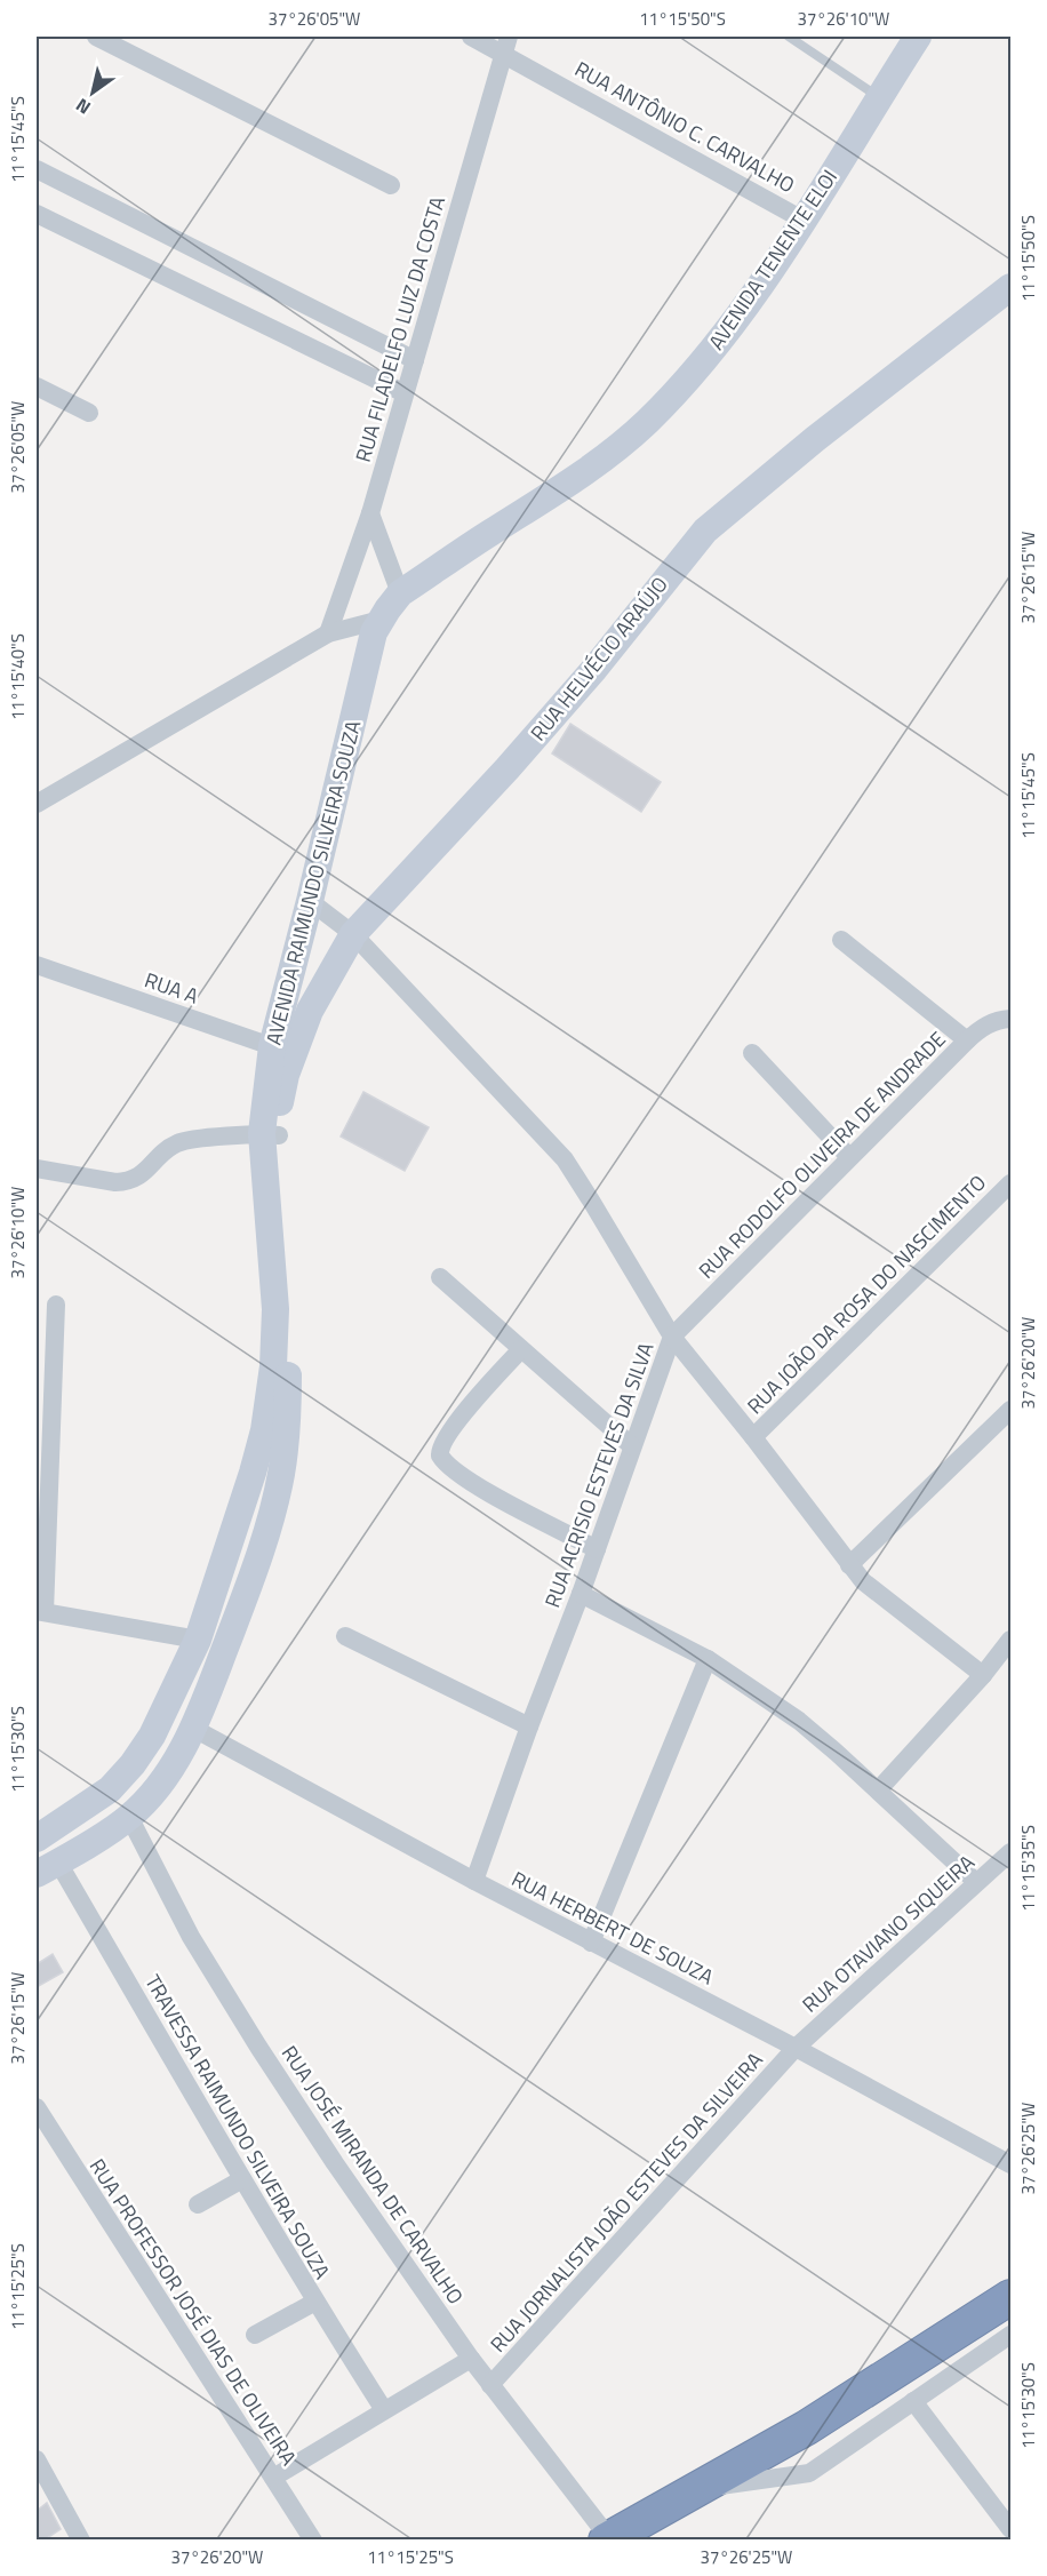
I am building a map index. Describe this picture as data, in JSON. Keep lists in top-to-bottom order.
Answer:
{
  "streets": {
    "street": [
      "RUA ANTÔNIO C. CARVALHO",
      "AVENIDA TENENTE ELOI",
      "RUA FILADELFO LUIZ DA COSTA",
      "RUA HELVÉCIO ARAÚJO",
      "AVENIDA RAIMUNDO SILVEIRA SOUZA",
      "RUA A",
      "RUA RODOLFO OLIVEIRA DE ANDRADE",
      "RUA JOÃO DA ROSA DO NASCIMENTO",
      "RUA ACRISIO ESTEVES DA SILVA",
      "RUA HERBERT DE SOUZA",
      "RUA OTAVIANO SIQUEIRA",
      "TRAVESSA RAIMUNDO SILVEIRA SOUZA",
      "RUA JOSÉ MIRANDA DE CARVALHO",
      "RUA JORNALISTA JOÃO ESTEVES DA SILVEIRA",
      "RUA PROFESSOR JOSÉ DIAS DE OLIVEIRA"
    ]
  },
  "crossings": [
    ["RUA ANTÔNIO C. CARVALHO", "AVENIDA TENENTE ELOI"],
    ["RUA ANTÔNIO C. CARVALHO", "RUA FILADELFO LUIZ DA COSTA"],
    ["AVENIDA TENENTE ELOI", "AVENIDA RAIMUNDO SILVEIRA SOUZA"],
    ["RUA HELVÉCIO ARAÚJO", "AVENIDA RAIMUNDO SILVEIRA SOUZA"],
    ["RUA HELVÉCIO ARAÚJO", "RUA A"],
    ["RUA HELVÉCIO ARAÚJO", "RUA ACRISIO ESTEVES DA SILVA"],
    ["AVENIDA RAIMUNDO SILVEIRA SOUZA", "RUA A"],
    ["AVENIDA RAIMUNDO SILVEIRA SOUZA", "RUA ACRISIO ESTEVES DA SILVA"],
    ["AVENIDA RAIMUNDO SILVEIRA SOUZA", "RUA HERBERT DE SOUZA"],
    ["AVENIDA RAIMUNDO SILVEIRA SOUZA", "TRAVESSA RAIMUNDO SILVEIRA SOUZA"],
    ["AVENIDA RAIMUNDO SILVEIRA SOUZA", "RUA JOSÉ MIRANDA DE CARVALHO"],
    ["RUA RODOLFO OLIVEIRA DE ANDRADE", "RUA ACRISIO ESTEVES DA SILVA"],
    ["RUA ACRISIO ESTEVES DA SILVA", "RUA HERBERT DE SOUZA"],
    ["RUA HERBERT DE SOUZA", "RUA OTAVIANO SIQUEIRA"],
    ["RUA HERBERT DE SOUZA", "RUA JORNALISTA JOÃO ESTEVES DA SILVEIRA"],
    ["RUA OTAVIANO SIQUEIRA", "RUA JORNALISTA JOÃO ESTEVES DA SILVEIRA"],
    ["RUA JOSÉ MIRANDA DE CARVALHO", "RUA JORNALISTA JOÃO ESTEVES DA SILVEIRA"]
  ],
  "north": "bottom left",
  "coordinates": [
    "37°26'05\"W",
    "11°15'50\"S",
    "37°26'10\"W",
    "11°15'45\"S",
    "37°26'15\"W",
    "11°15'40\"S",
    "37°26'20\"W",
    "11°15'30\"S",
    "11°15'35\"S",
    "37°26'25\"W",
    "11°15'25\"S"
  ]
}
